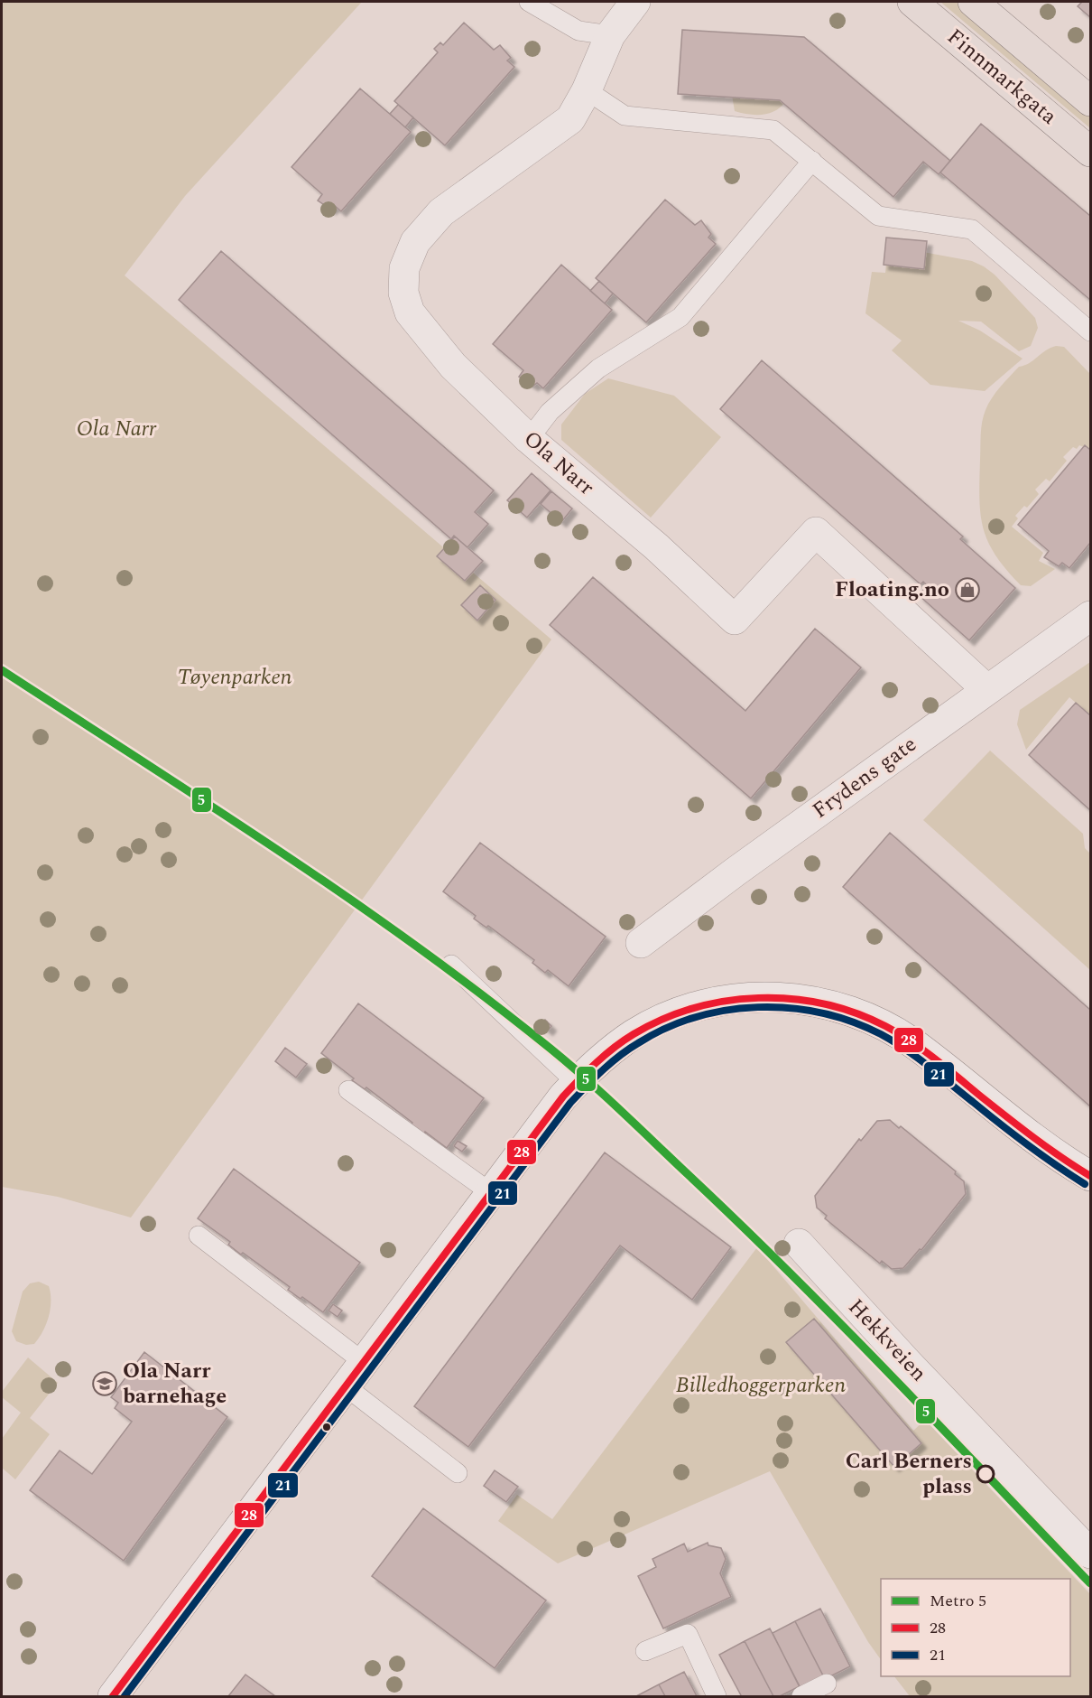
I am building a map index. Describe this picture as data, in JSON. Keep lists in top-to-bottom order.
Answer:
{
  "streets": {
    "main road": ["Finnmarkgata"],
    "street": ["Ola Narr", "Frydens gate", "Hekkveien"]
  },
  "crossings": [
    ["Ola Narr", "Frydens gate"]
  ],
  "parks": ["Ola Narr", "Tøyenparken", "Billedhoggerparken"],
  "places": {
    "shop": ["Floating.no"],
    "school or university": ["Ola Narr barnehage"],
    "other": ["Carl Berners plass"]
  },
  "lines": ["metro line 5", "transit line 28", "transit line 21"],
  "legend": ["Metro 5", "28", "21"]
}
